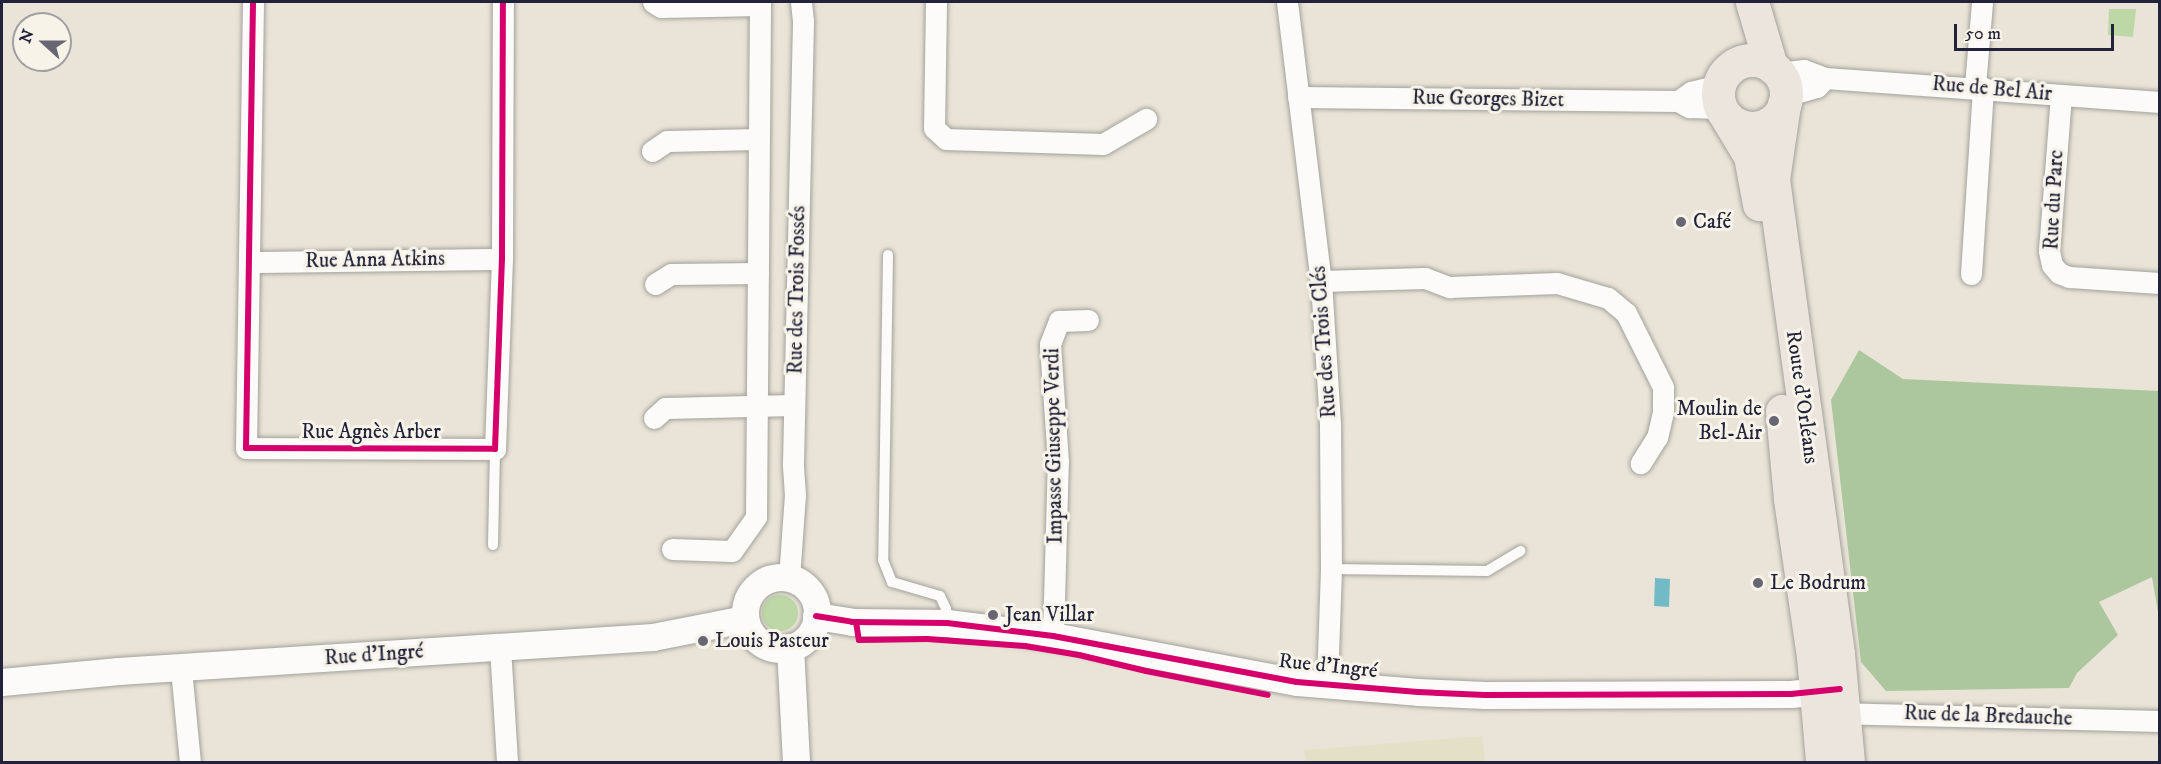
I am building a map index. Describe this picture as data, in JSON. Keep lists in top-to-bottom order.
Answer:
{
  "streets": {
    "main road": ["Route d'Orléans"],
    "street": [
      "Rue de Bel Air",
      "Rue Georges Bizet",
      "Rue du Parc",
      "Rue Anna Atkins",
      "Rue des Trois Fossés",
      "Rue des Trois Clés",
      "Rue Agnès Arber",
      "Impasse Giuseppe Verdi",
      "Rue d'Ingré",
      "Rue de la Bredauche"
    ]
  },
  "crossings": [
    ["Rue de Bel Air", "Rue du Parc"],
    ["Rue de Bel Air", "Route d'Orléans"],
    ["Rue Georges Bizet", "Rue des Trois Clés"],
    ["Rue Georges Bizet", "Route d'Orléans"],
    ["Rue Anna Atkins", "Rue Agnès Arber"],
    ["Rue des Trois Fossés", "Rue d'Ingré"],
    ["Rue des Trois Clés", "Rue d'Ingré"],
    ["Route d'Orléans", "Rue d'Ingré"],
    ["Route d'Orléans", "Rue de la Bredauche"],
    ["Impasse Giuseppe Verdi", "Rue d'Ingré"],
    ["Rue d'Ingré", "Rue de la Bredauche"]
  ],
  "places": [
    "Café",
    "Moulin de Bel-Air",
    "Le Bodrum",
    "Jean Villar",
    "Louis Pasteur"
  ],
  "scale_bar": "50 m",
  "north": "left"
}
